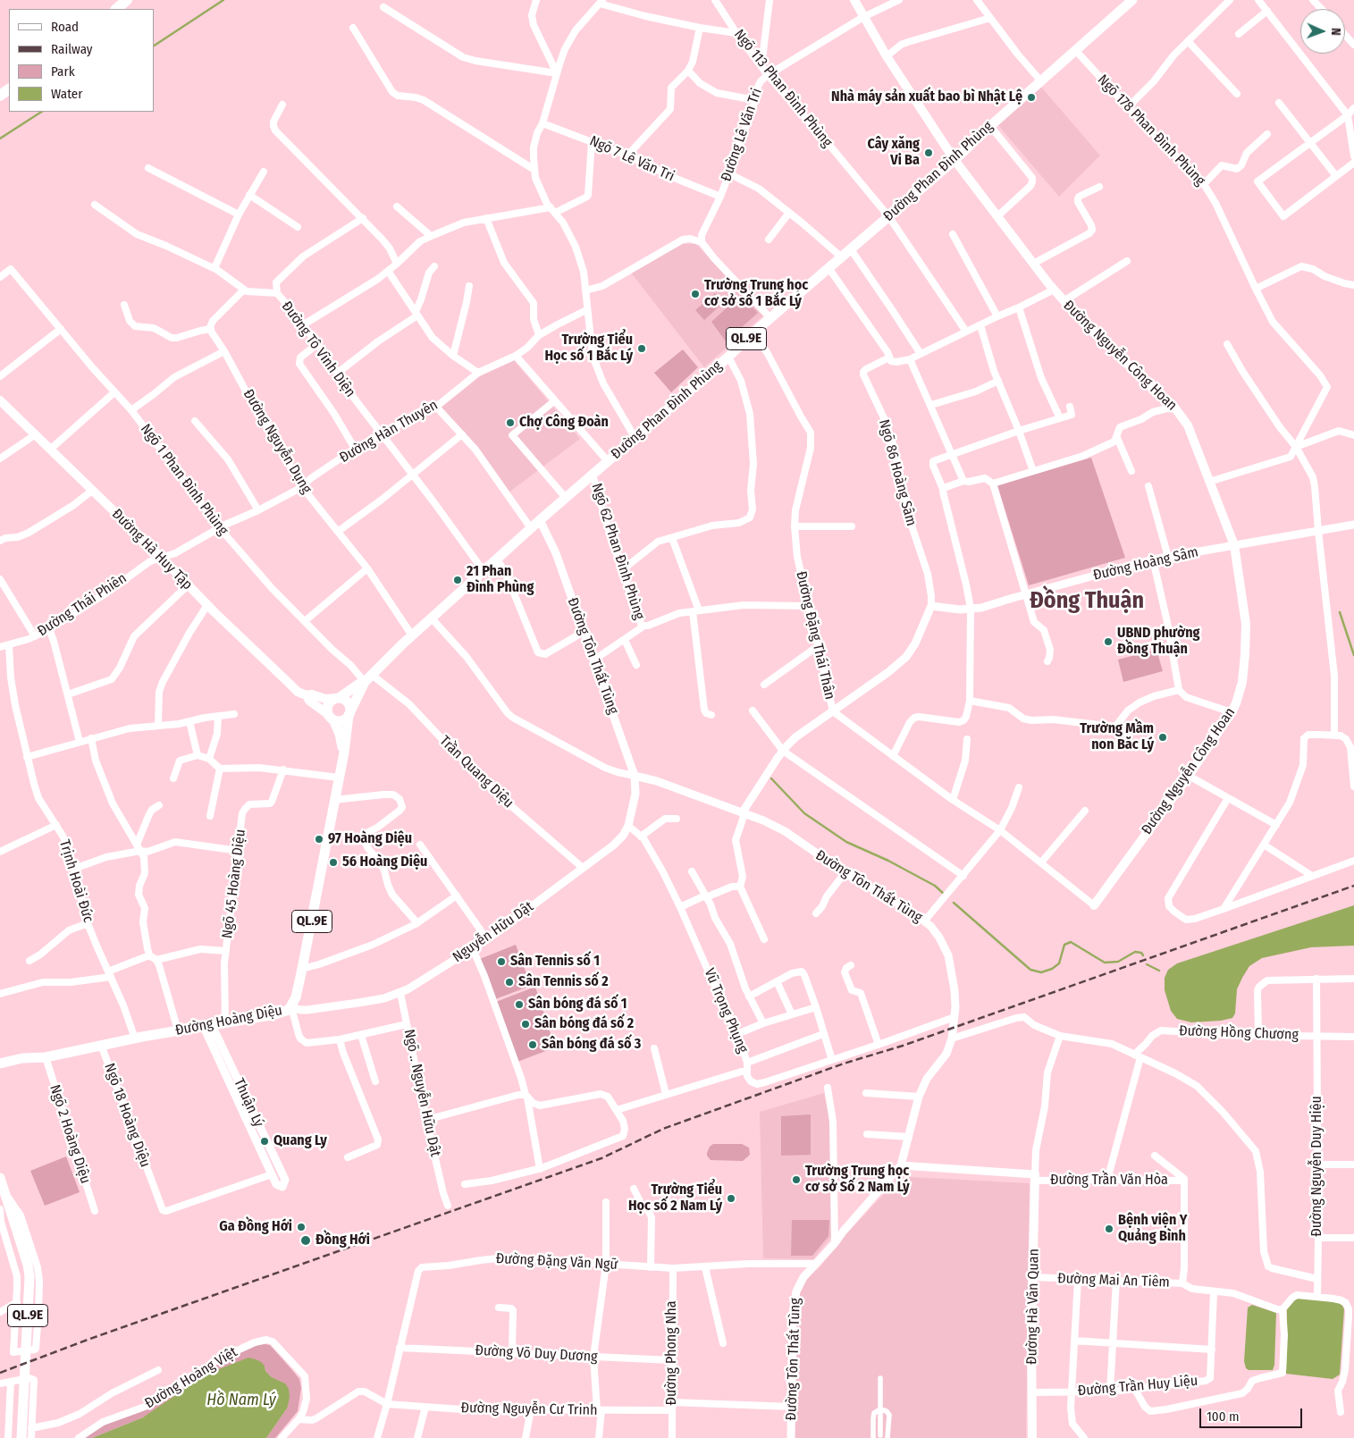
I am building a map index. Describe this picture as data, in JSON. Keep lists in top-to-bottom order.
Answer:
{
  "streets": {
    "main road": [
      "Đường Phan Đình Phùng",
      "QL.9E",
      "Đường Nguyễn Công Hoan",
      "Đường Hà Huy Tập",
      "Đường Hoàng Diệu",
      "Đường Hà Văn Quan"
    ],
    "street": [
      "Ngõ 113 Phan Đình Phùng",
      "Ngõ 178 Phan Đình Phùng",
      "Đường Lê Văn Tri",
      "Ngõ 7 Lê Văn Tri",
      "Đường Tô Vĩnh Diện",
      "Đường Hàn Thuyên",
      "Đường Nguyễn Dụng",
      "Ngõ 86 Hoàng Sâm",
      "Ngõ 1 Phan Đình Phùng",
      "Ngõ 62 Phan Đình Phùng",
      "Đường Hoàng Sâm",
      "Đường Thái Phiên",
      "Đường Đặng Thái Thân",
      "Đường Tôn Thất Tùng",
      "Trần Quang Diệu",
      "Trịnh Hoài Đức",
      "Ngõ 45 Hoàng Diệu",
      "Nguyễn Hữu Dật",
      "Vũ Trọng Phụng",
      "Đường Hồng Chương",
      "Ngõ .. Nguyễn Hữu Dật",
      "Thuận Lý",
      "Ngõ 18 Hoàng Diệu",
      "Ngõ 2 Hoàng Diệu",
      "Đường Nguyễn Duy Hiệu",
      "Đường Trần Văn Hòa",
      "Đường Đặng Văn Ngữ",
      "Đường Mai An Tiêm",
      "Đường Phong Nha",
      "Đường Võ Duy Dương",
      "Đường Hoàng Việt",
      "Đường Trần Huy Liệu",
      "Đường Nguyễn Cư Trinh"
    ]
  },
  "crossings": [
    ["Ngõ 113 Phan Đình Phùng", "Đường Lê Văn Tri"],
    ["Ngõ 113 Phan Đình Phùng", "Đường Phan Đình Phùng"],
    ["Ngõ 178 Phan Đình Phùng", "Đường Phan Đình Phùng"],
    ["Đường Lê Văn Tri", "Ngõ 7 Lê Văn Tri"],
    ["Đường Lê Văn Tri", "Đường Nguyễn Công Hoan"],
    ["Đường Phan Đình Phùng", "Đường Tô Vĩnh Diện"],
    ["Đường Phan Đình Phùng", "Đường Nguyễn Công Hoan"],
    ["Đường Phan Đình Phùng", "Đường Nguyễn Dụng"],
    ["Đường Phan Đình Phùng", "Ngõ 1 Phan Đình Phùng"],
    ["Đường Phan Đình Phùng", "Đường Hà Huy Tập"],
    ["Đường Phan Đình Phùng", "Ngõ 62 Phan Đình Phùng"],
    ["Đường Phan Đình Phùng", "Đường Đặng Thái Thân"],
    ["Đường Phan Đình Phùng", "Đường Tôn Thất Tùng"],
    ["Đường Phan Đình Phùng", "Trần Quang Diệu"],
    ["Đường Phan Đình Phùng", "Đường Hoàng Diệu"],
    ["Đường Tô Vĩnh Diện", "Đường Hàn Thuyên"],
    ["Đường Nguyễn Công Hoan", "Đường Hoàng Sâm"],
    ["Đường Nguyễn Công Hoan", "Đường Đặng Thái Thân"],
    ["Đường Hàn Thuyên", "Đường Nguyễn Dụng"],
    ["Đường Hàn Thuyên", "Ngõ 1 Phan Đình Phùng"],
    ["Đường Hàn Thuyên", "Đường Hà Huy Tập"],
    ["Đường Hàn Thuyên", "Đường Thái Phiên"],
    ["Ngõ 86 Hoàng Sâm", "Đường Hoàng Sâm"],
    ["Ngõ 1 Phan Đình Phùng", "Trần Quang Diệu"],
    ["Đường Hà Huy Tập", "Đường Thái Phiên"],
    ["Đường Hà Huy Tập", "Đường Hoàng Diệu"],
    ["Ngõ 62 Phan Đình Phùng", "Đường Đặng Thái Thân"],
    ["Ngõ 62 Phan Đình Phùng", "Đường Tôn Thất Tùng"],
    ["Đường Thái Phiên", "Trịnh Hoài Đức"],
    ["Đường Tôn Thất Tùng", "Nguyễn Hữu Dật"],
    ["Đường Tôn Thất Tùng", "Vũ Trọng Phụng"],
    ["Đường Tôn Thất Tùng", "Đường Trần Văn Hòa"],
    ["Đường Tôn Thất Tùng", "Đường Đặng Văn Ngữ"],
    ["Trần Quang Diệu", "Nguyễn Hữu Dật"],
    ["Trịnh Hoài Đức", "Đường Hoàng Diệu"],
    ["Ngõ 45 Hoàng Diệu", "Đường Hoàng Diệu"],
    ["Nguyễn Hữu Dật", "Vũ Trọng Phụng"],
    ["Nguyễn Hữu Dật", "Đường Hoàng Diệu"],
    ["Nguyễn Hữu Dật", "Ngõ .. Nguyễn Hữu Dật"],
    ["Đường Hoàng Diệu", "Thuận Lý"],
    ["Đường Hoàng Diệu", "Ngõ 18 Hoàng Diệu"],
    ["Đường Hoàng Diệu", "Ngõ 2 Hoàng Diệu"],
    ["Đường Hồng Chương", "Đường Nguyễn Duy Hiệu"],
    ["Thuận Lý", "Ngõ 18 Hoàng Diệu"],
    ["Đường Trần Văn Hòa", "Đường Hà Văn Quan"],
    ["Đường Đặng Văn Ngữ", "Đường Phong Nha"],
    ["Đường Đặng Văn Ngữ", "Đường Võ Duy Dương"],
    ["Đường Đặng Văn Ngữ", "Đường Nguyễn Cư Trinh"],
    ["Đường Mai An Tiêm", "Đường Hà Văn Quan"],
    ["Đường Mai An Tiêm", "Đường Trần Huy Liệu"],
    ["Đường Hà Văn Quan", "Đường Trần Huy Liệu"],
    ["Đường Phong Nha", "Đường Võ Duy Dương"],
    ["Đường Phong Nha", "Đường Nguyễn Cư Trinh"]
  ],
  "districts": ["Đồng Thuận"],
  "water": ["Hồ Nam Lý"],
  "places": [
    "Nhà máy sản xuất bao bì Nhật Lệ",
    "Cây xăng Vi Ba",
    "Trường Trung học cơ sở số 1 Bắc Lý",
    "Trường Tiểu Học số 1 Bắc Lý",
    "Chợ Công Đoàn",
    "21 Phan Đình Phùng",
    "UBND phường Đồng Thuận",
    "Trường Mầm non Băc Lý",
    "97 Hoàng Diệu",
    "56 Hoàng Diệu",
    "Sân Tennis số 1",
    "Sân Tennis số 2",
    "Sân bóng đá số 1",
    "Sân bóng đá số 2",
    "Sân bóng đá số 3",
    "Quang Ly",
    "Trường Trung học cơ sở Số 2 Nam Lý",
    "Trường Tiểu Học số 2 Nam Lý",
    "Ga Đồng Hới",
    "Bệnh viện Y Quảng Bình",
    "Đồng Hới"
  ],
  "legend": [
    "Road",
    "Railway",
    "Park",
    "Water"
  ],
  "scale_bar": "100 m",
  "north": "right"
}
